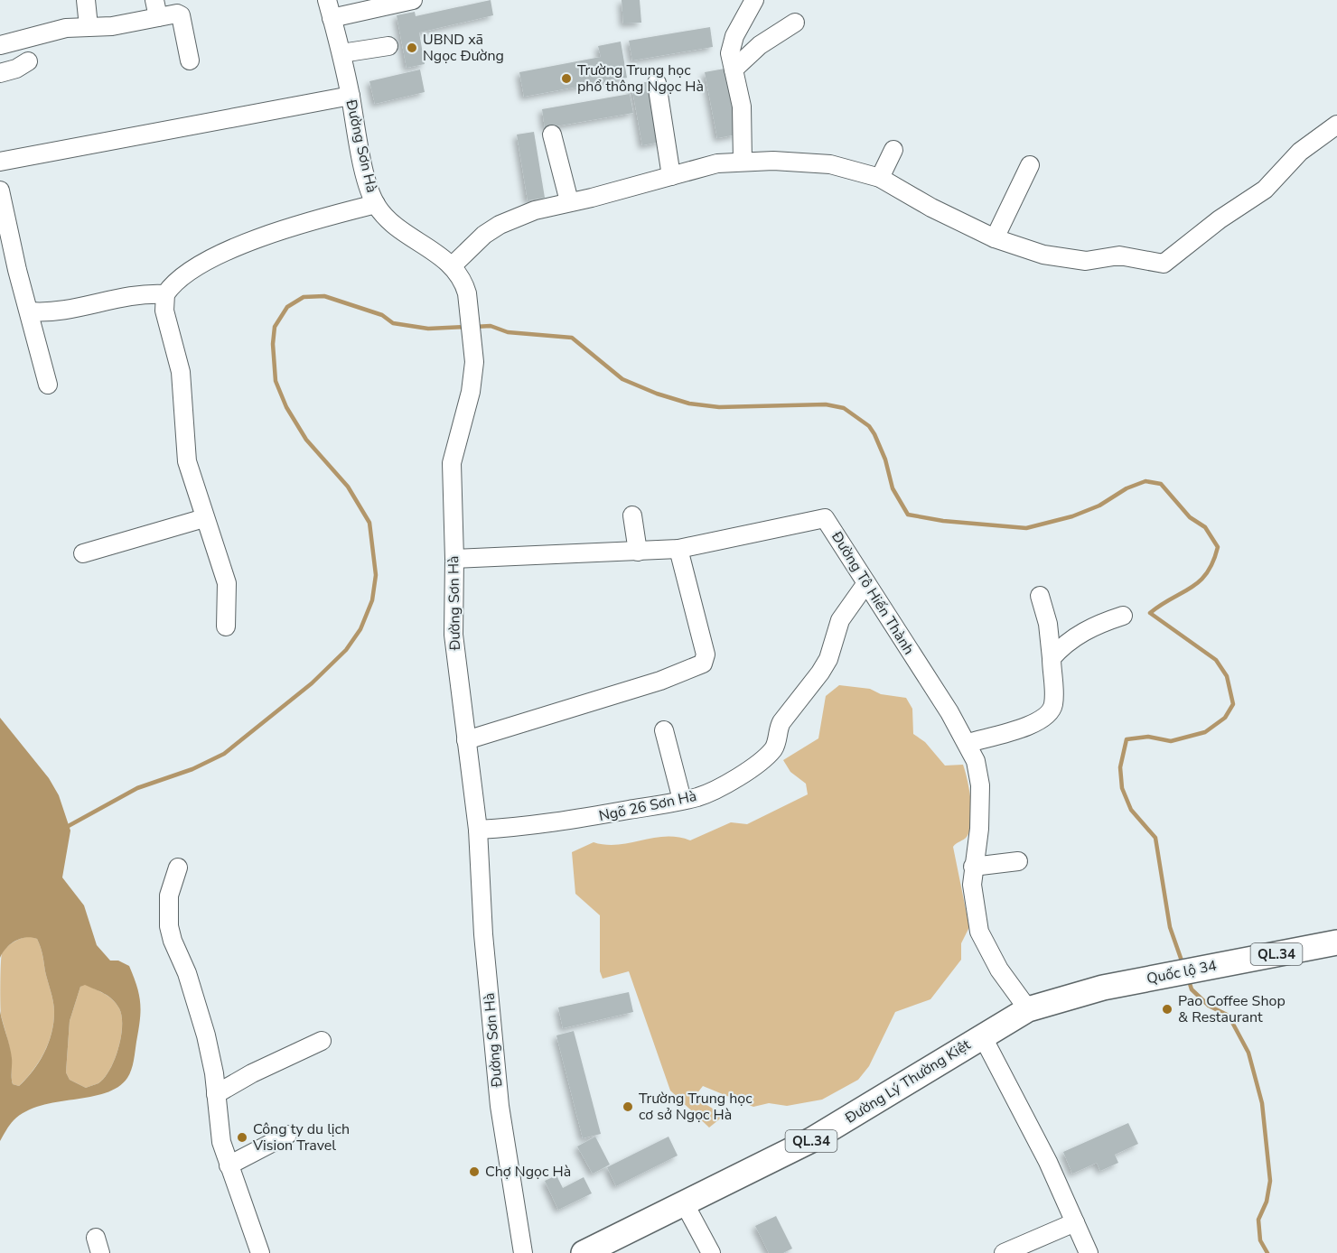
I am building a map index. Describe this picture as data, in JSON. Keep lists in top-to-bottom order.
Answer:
{
  "streets": {
    "highway": ["QL.34", "Quốc lộ 34", "Đường Lý Thường Kiệt"],
    "street": ["Đường Sơn Hà", "Đường Tô Hiến Thành", "Ngõ 26 Sơn Hà"]
  },
  "crossings": [
    ["Đường Sơn Hà", "Đường Tô Hiến Thành"],
    ["Đường Sơn Hà", "Ngõ 26 Sơn Hà"],
    ["Đường Tô Hiến Thành", "Ngõ 26 Sơn Hà"],
    ["Đường Tô Hiến Thành", "Quốc lộ 34"],
    ["Đường Tô Hiến Thành", "Đường Lý Thường Kiệt"],
    ["Quốc lộ 34", "Đường Lý Thường Kiệt"]
  ],
  "places": [
    "UBND xã Ngọc Đường",
    "Trường Trung học phổ thông Ngọc Hà",
    "Pao Coffee Shop & Restaurant",
    "Trường Trung học cơ sở Ngọc Hà",
    "Công ty du lịch Vision Travel",
    "Chợ Ngọc Hà"
  ]
}
